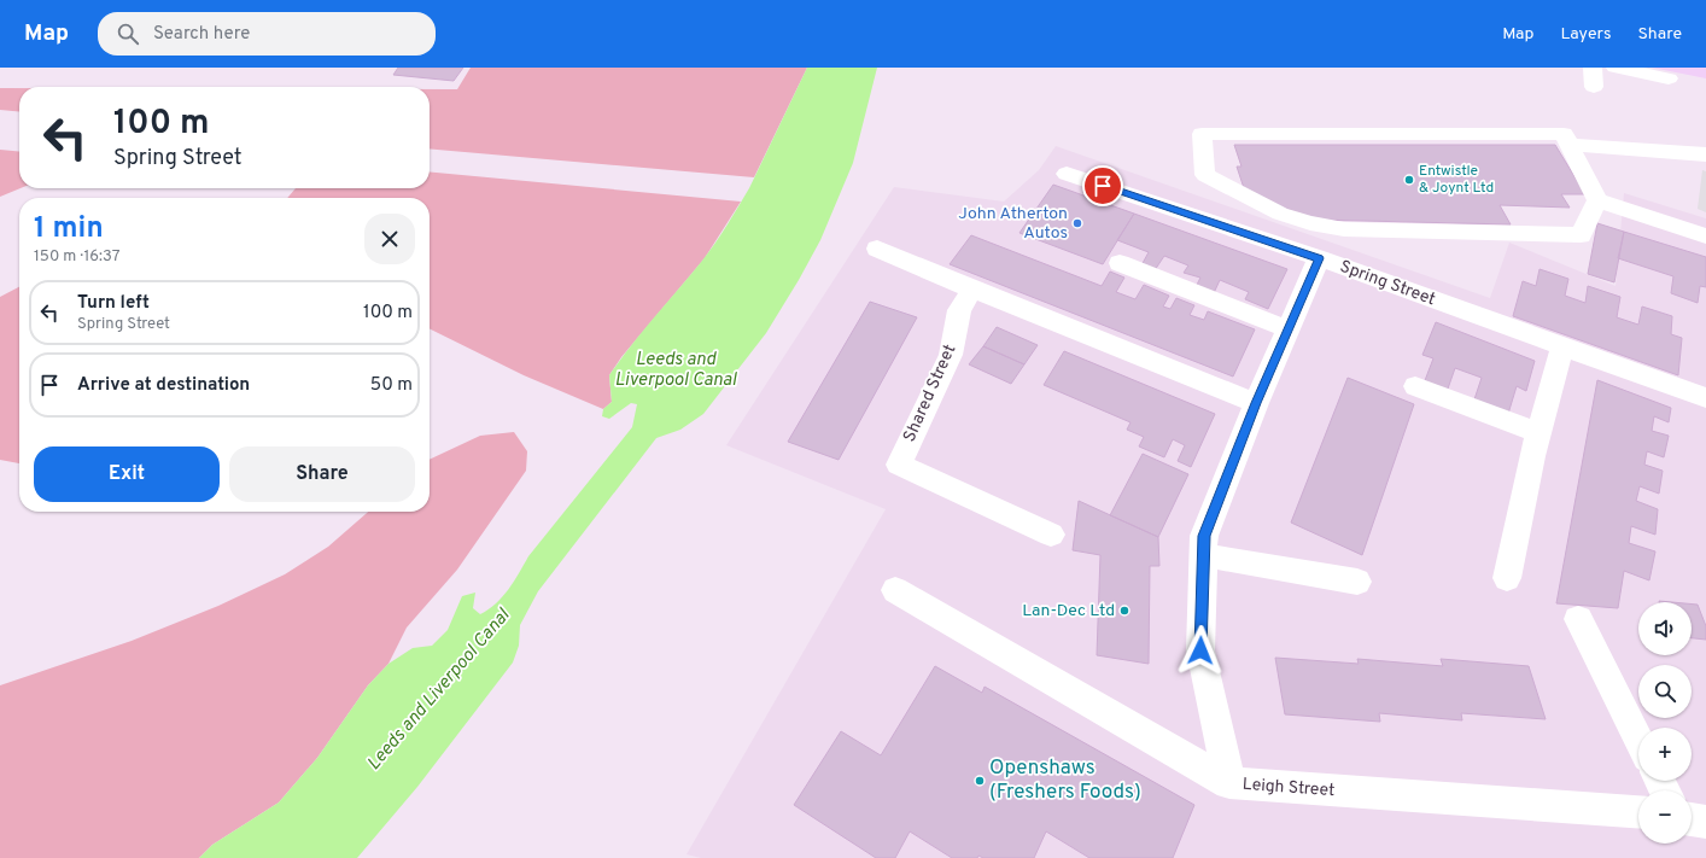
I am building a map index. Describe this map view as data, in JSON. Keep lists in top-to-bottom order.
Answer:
{
  "streets": {
    "street": ["Spring Street", "Shared Street", "Leigh Street"]
  },
  "water": ["Leeds and Liverpool Canal"],
  "places": [
    "Entwistle & Joynt Ltd",
    "John Atherton Autos",
    "Lan-Dec Ltd",
    "Openshaws (Freshers Foods)"
  ],
  "page": {
    "header": "Map",
    "search": "Search here",
    "nav": ["Map", "Layers", "Share"],
    "turn": ["100 m", "Spring Street"],
    "heading": ["1 min", "150 m · 16:37"],
    "list": [
      {
        "name": "Turn left",
        "note": "Spring Street",
        "value": "100 m"
      },
      {
        "name": "Arrive at destination",
        "value": "50 m"
      }
    ],
    "buttons": ["Exit", "Share"],
    "map_buttons": ["+", "−"]
  }
}
